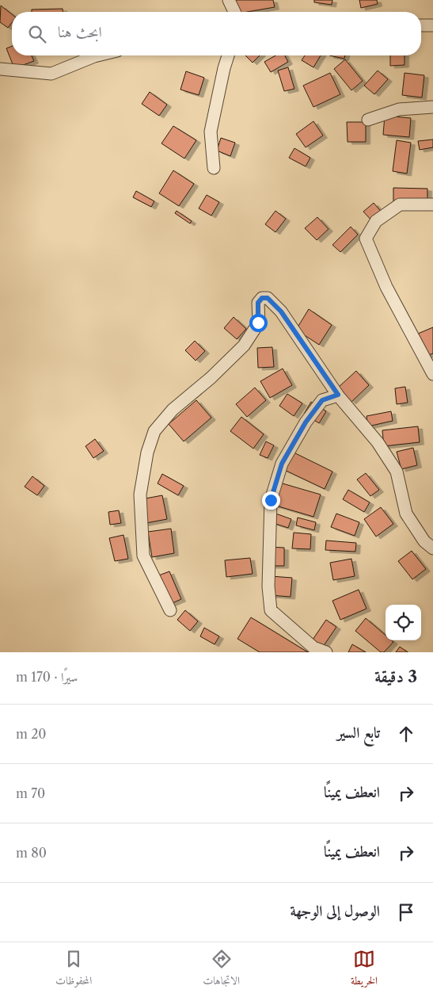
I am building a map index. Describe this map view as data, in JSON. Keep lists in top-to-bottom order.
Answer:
{
  "page": {
    "search": "ابحث هنا",
    "heading": ["3 دقيقة", "سيرًا · 170 m"],
    "list": [
      ["تابع السير", "20 m"],
      ["انعطف يمينًا", "70 m"],
      ["انعطف يمينًا", "80 m"],
      "الوصول إلى الوجهة"
    ],
    "nav": ["الخريطة", "الاتجاهات", "المحفوظات"]
  }
}
